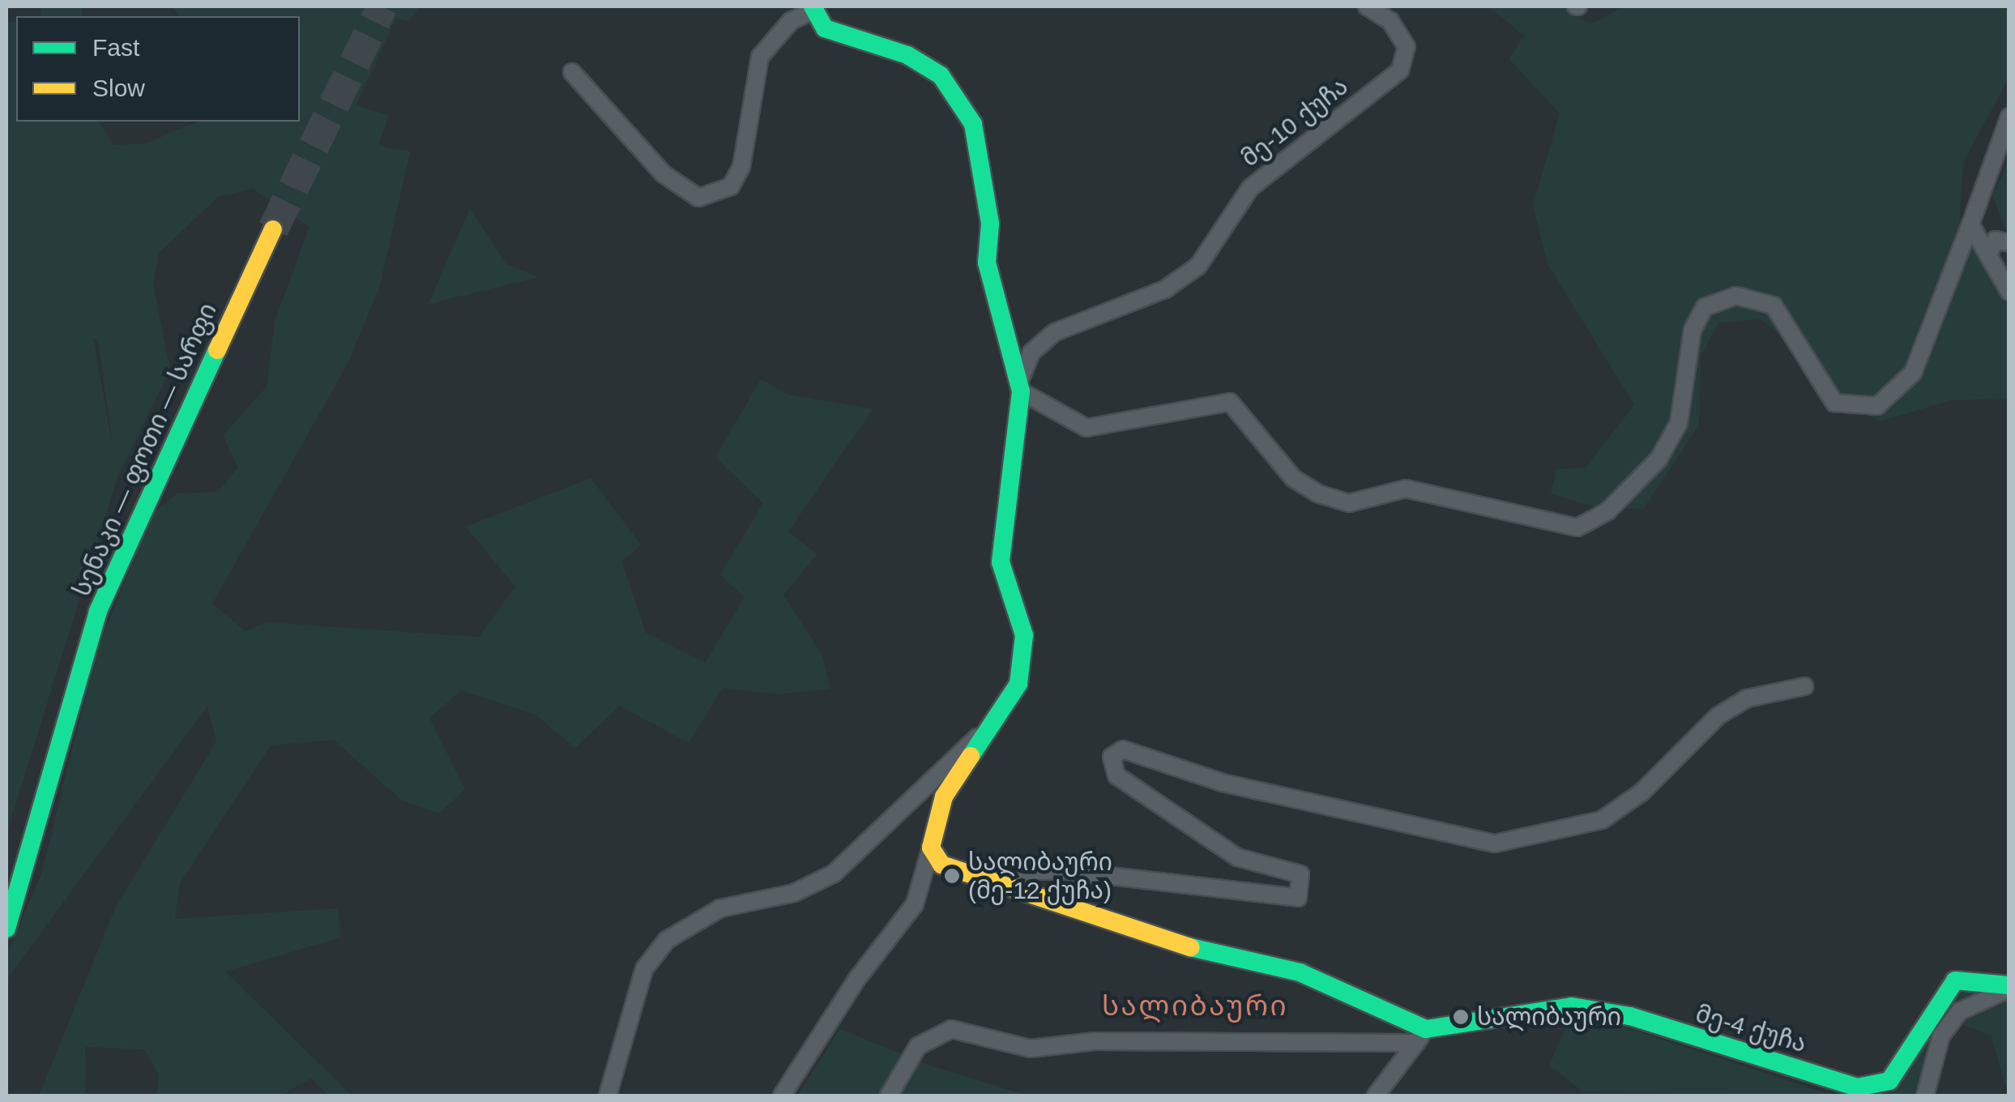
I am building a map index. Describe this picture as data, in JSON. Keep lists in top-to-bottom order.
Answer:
{
  "streets": {
    "main road": ["სენაკი — ფოთი — სარფი", "მე-4 ქუჩა"],
    "street": ["მე-10 ქუჩა"]
  },
  "districts": ["სალიბაური"],
  "places": ["სალიბაური (მე-12 ქუჩა)", "სალიბაური"],
  "legend": ["Fast", "Slow"]
}
